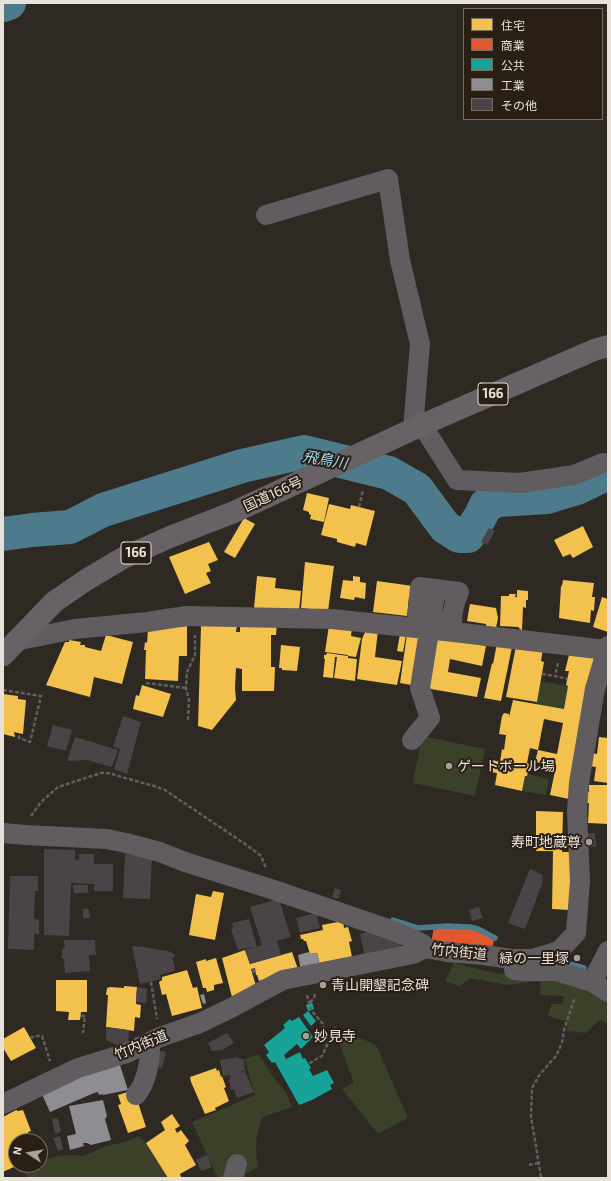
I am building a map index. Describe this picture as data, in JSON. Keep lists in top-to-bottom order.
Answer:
{
  "streets": {
    "highway": ["166", "国道166号"],
    "street": ["竹内街道"]
  },
  "water": ["飛鳥川"],
  "places": [
    "ゲートボール場",
    "寿町地蔵尊",
    "緑の一里塚",
    "青山開墾記念碑",
    "妙見寺"
  ],
  "legend": [
    "住宅",
    "商業",
    "公共",
    "工業",
    "その他"
  ],
  "north": "left"
}
